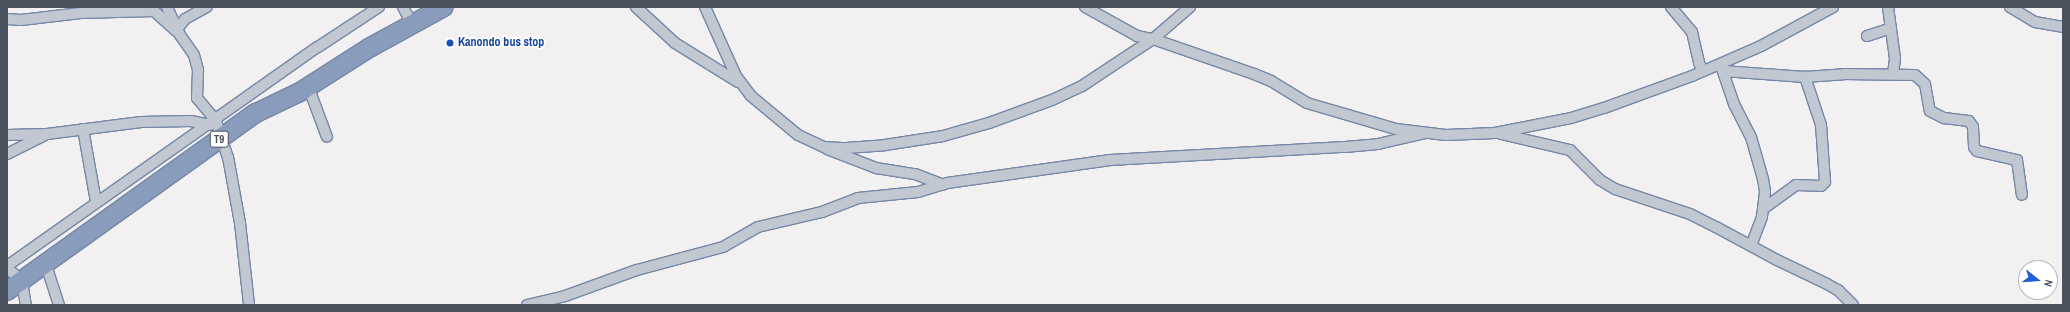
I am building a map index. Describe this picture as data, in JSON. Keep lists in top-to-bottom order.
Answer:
{
  "streets": {
    "highway": ["T9"]
  },
  "places": ["Kanondo bus stop"],
  "north": "right"
}
